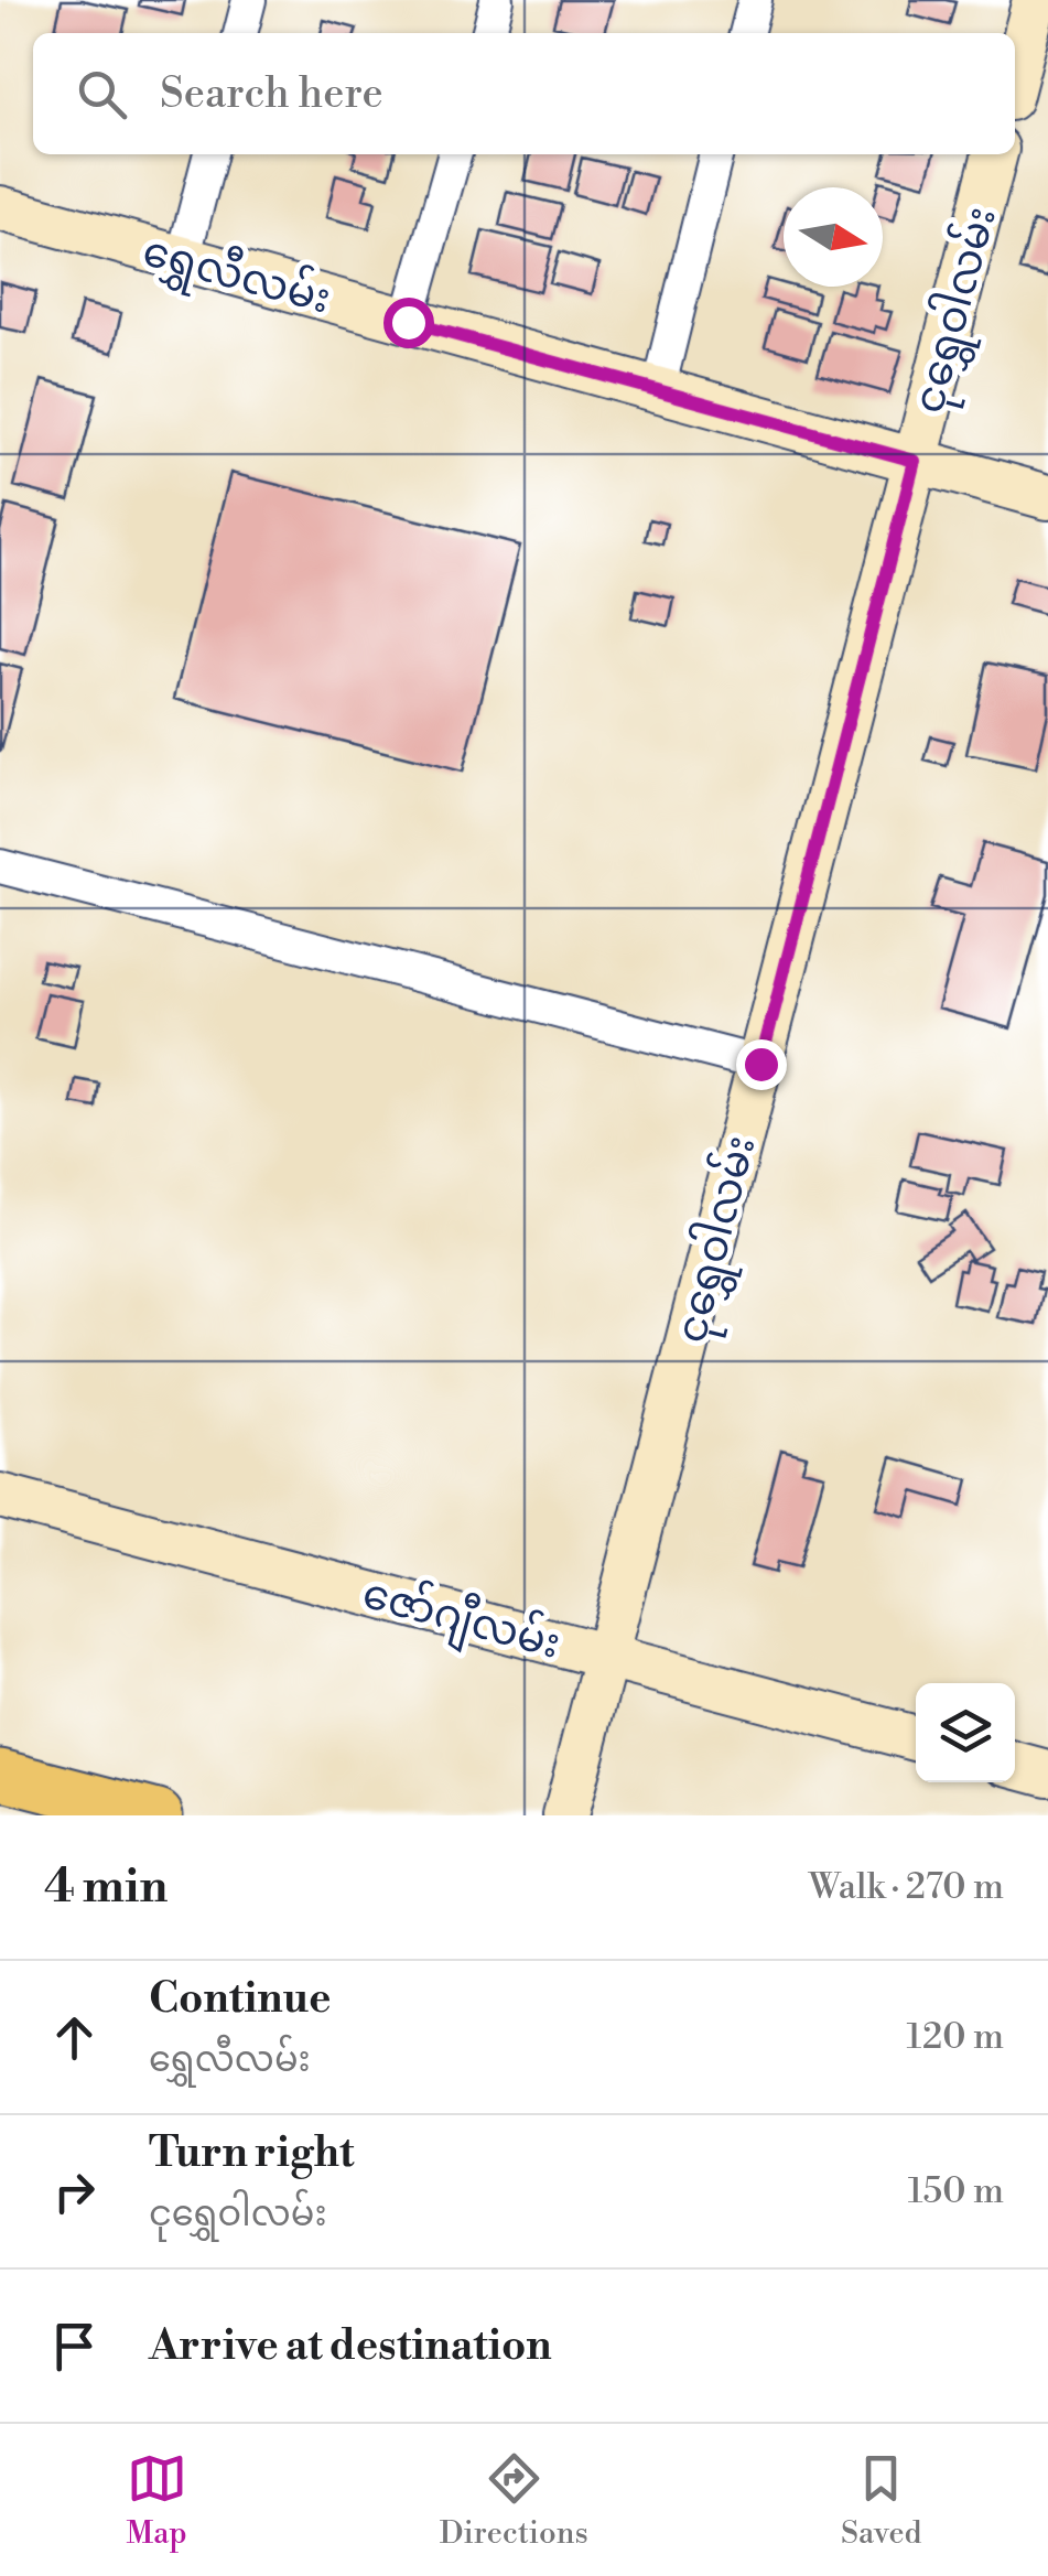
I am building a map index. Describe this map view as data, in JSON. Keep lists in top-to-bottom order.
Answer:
{
  "streets": {
    "street": ["ရွှေလီလမ်း", "ငုရွှေဝါလမ်း", "ဇော်ဂျီလမ်း"]
  },
  "crossings": [
    ["ရွှေလီလမ်း", "ငုရွှေဝါလမ်း"],
    ["ငုရွှေဝါလမ်း", "ဇော်ဂျီလမ်း"]
  ],
  "north": "right",
  "page": {
    "search": "Search here",
    "heading": ["4 min", "Walk · 270 m"],
    "list": [
      ["Continue", "ရွှေလီလမ်း", "120 m"],
      ["Turn right", "ငုရွှေဝါလမ်း", "150 m"],
      "Arrive at destination"
    ],
    "nav": ["Map", "Directions", "Saved"]
  }
}
